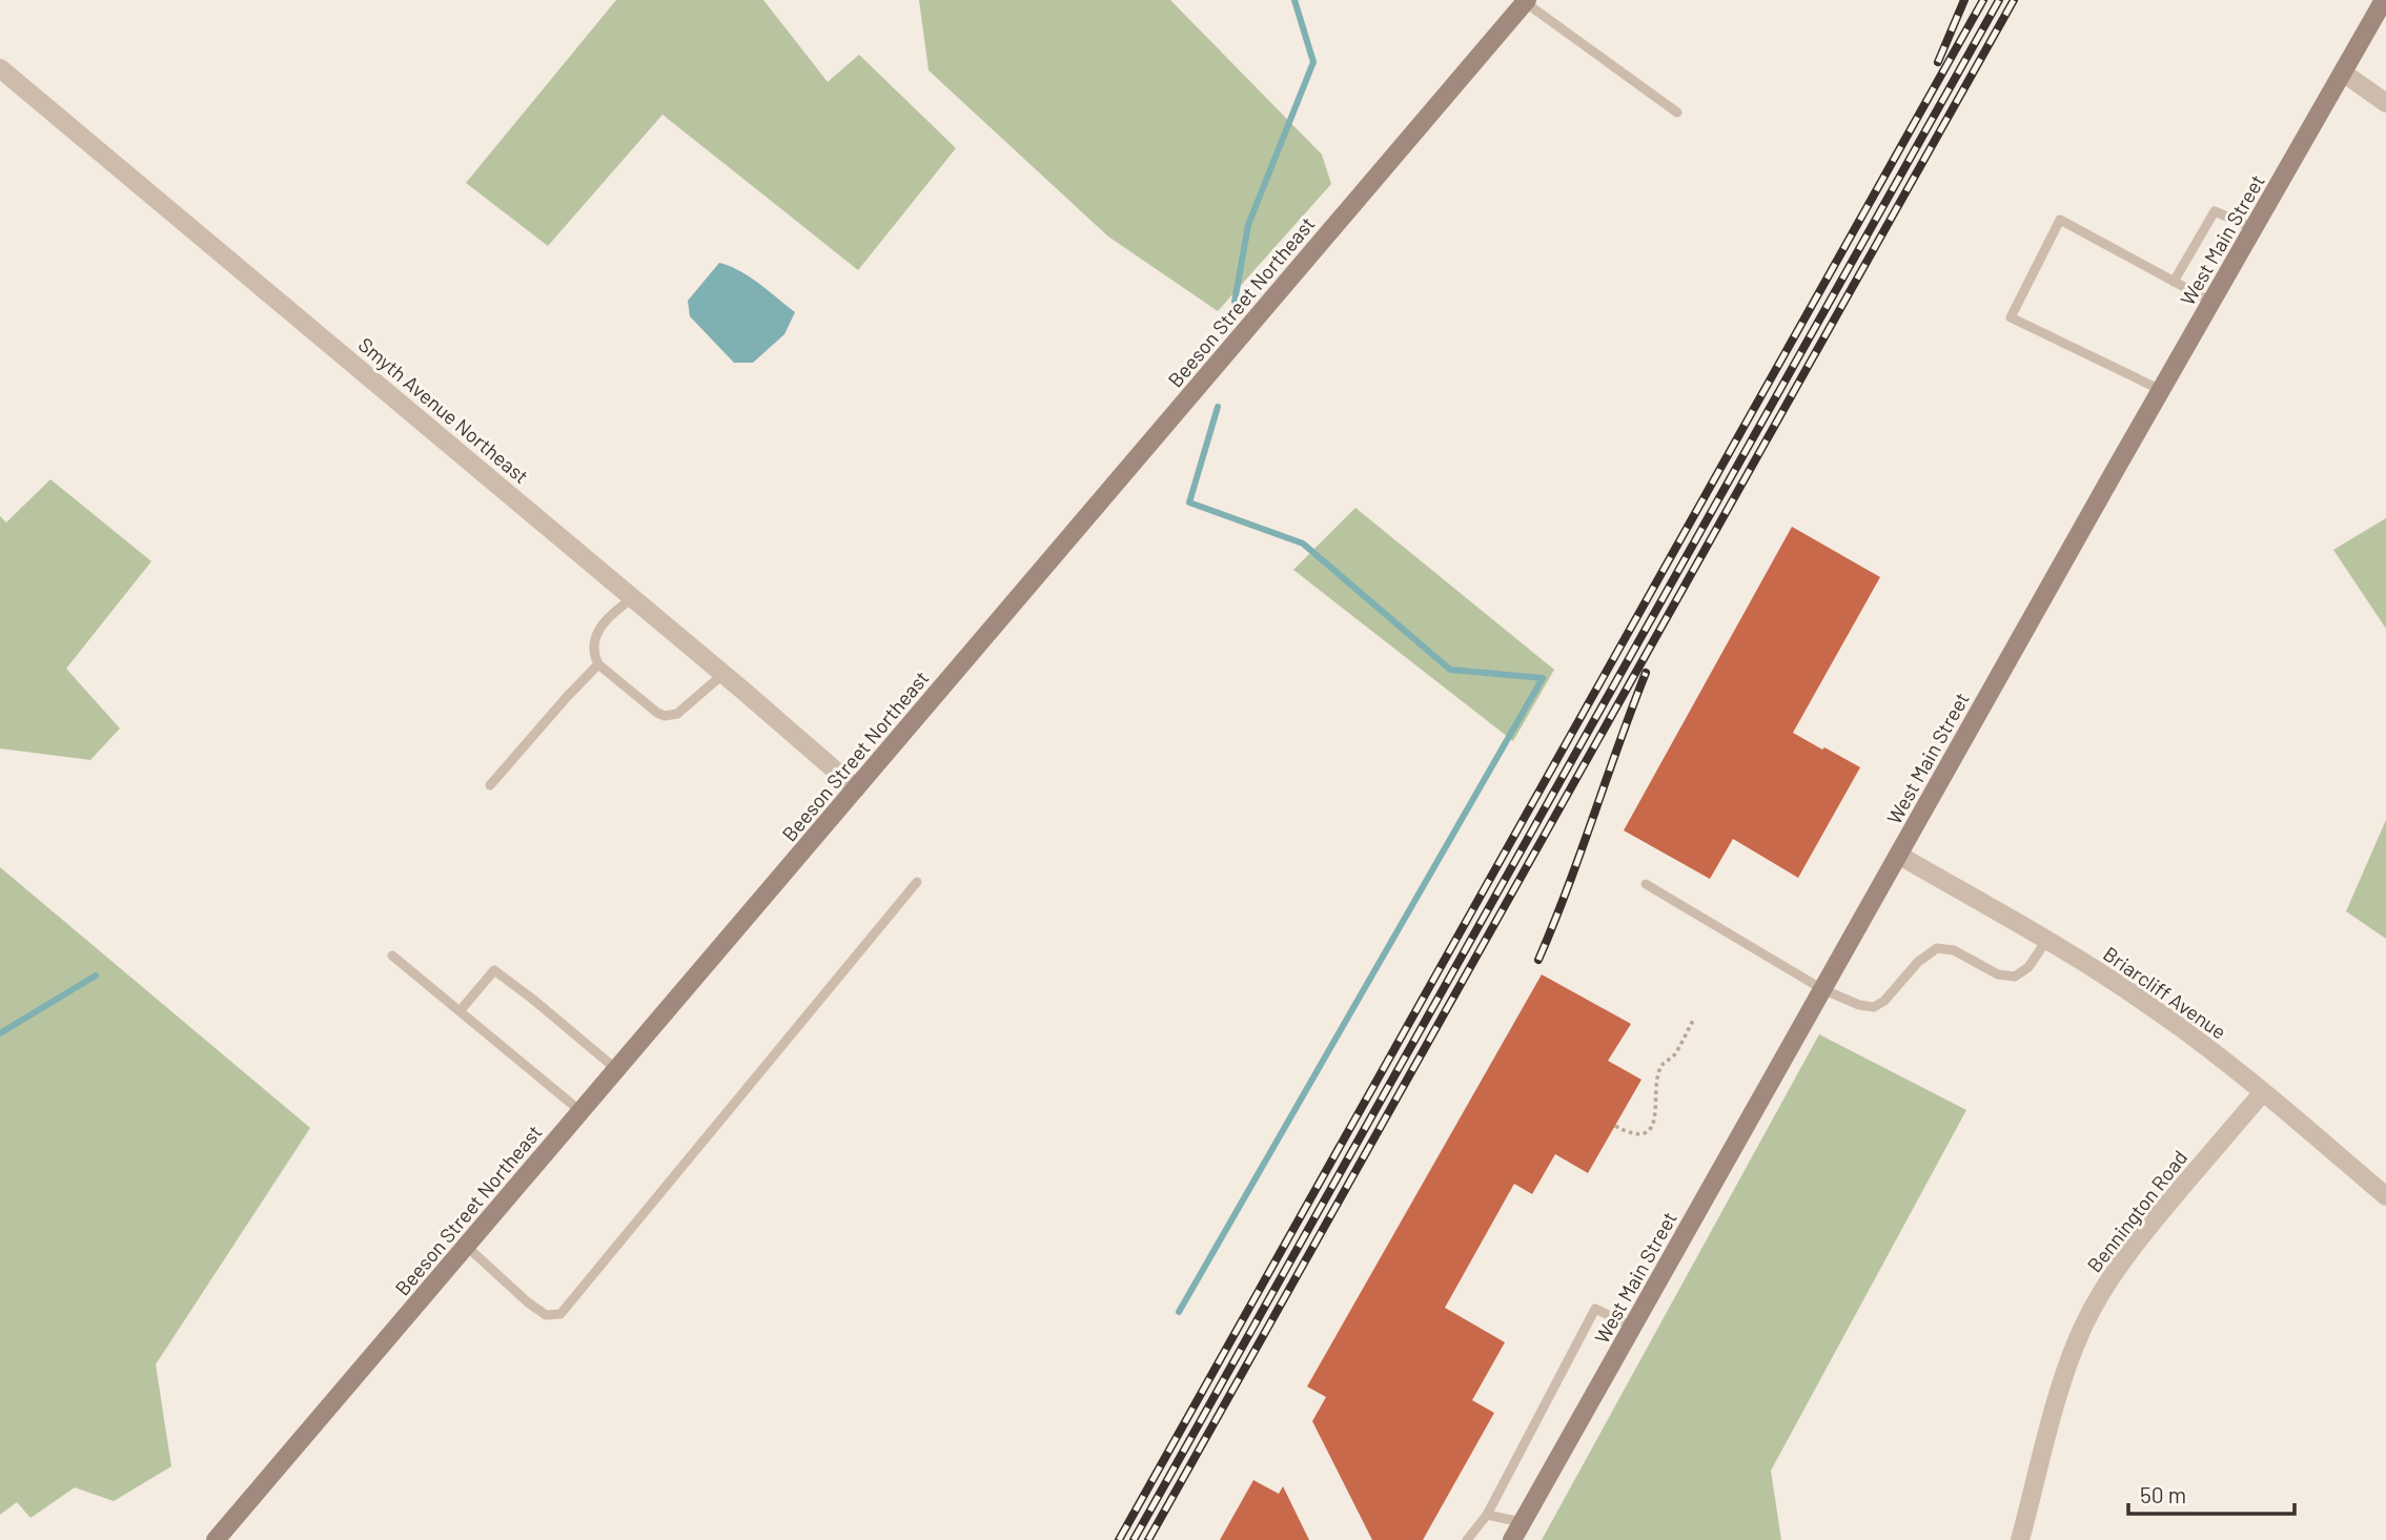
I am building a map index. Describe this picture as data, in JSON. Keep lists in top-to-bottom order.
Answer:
{
  "streets": {
    "street": [
      "West Main Street",
      "Beeson Street Northeast",
      "Smyth Avenue Northeast",
      "Briarcliff Avenue",
      "Bennington Road"
    ]
  },
  "crossings": [
    ["West Main Street", "Briarcliff Avenue"],
    ["Beeson Street Northeast", "Smyth Avenue Northeast"],
    ["Briarcliff Avenue", "Bennington Road"]
  ],
  "scale_bar": "50 m"
}
